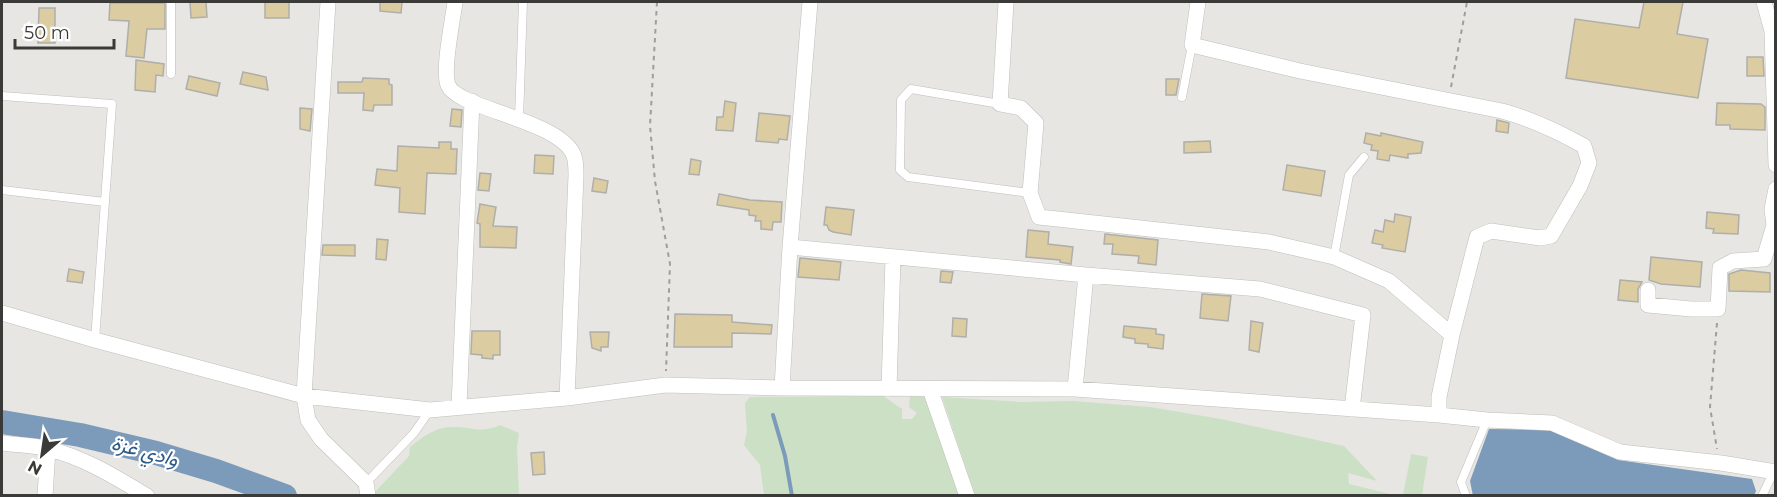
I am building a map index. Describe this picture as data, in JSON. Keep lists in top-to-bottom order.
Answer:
{
  "water": ["وادي غزة"],
  "scale_bar": "50 m",
  "north": "bottom left"
}
